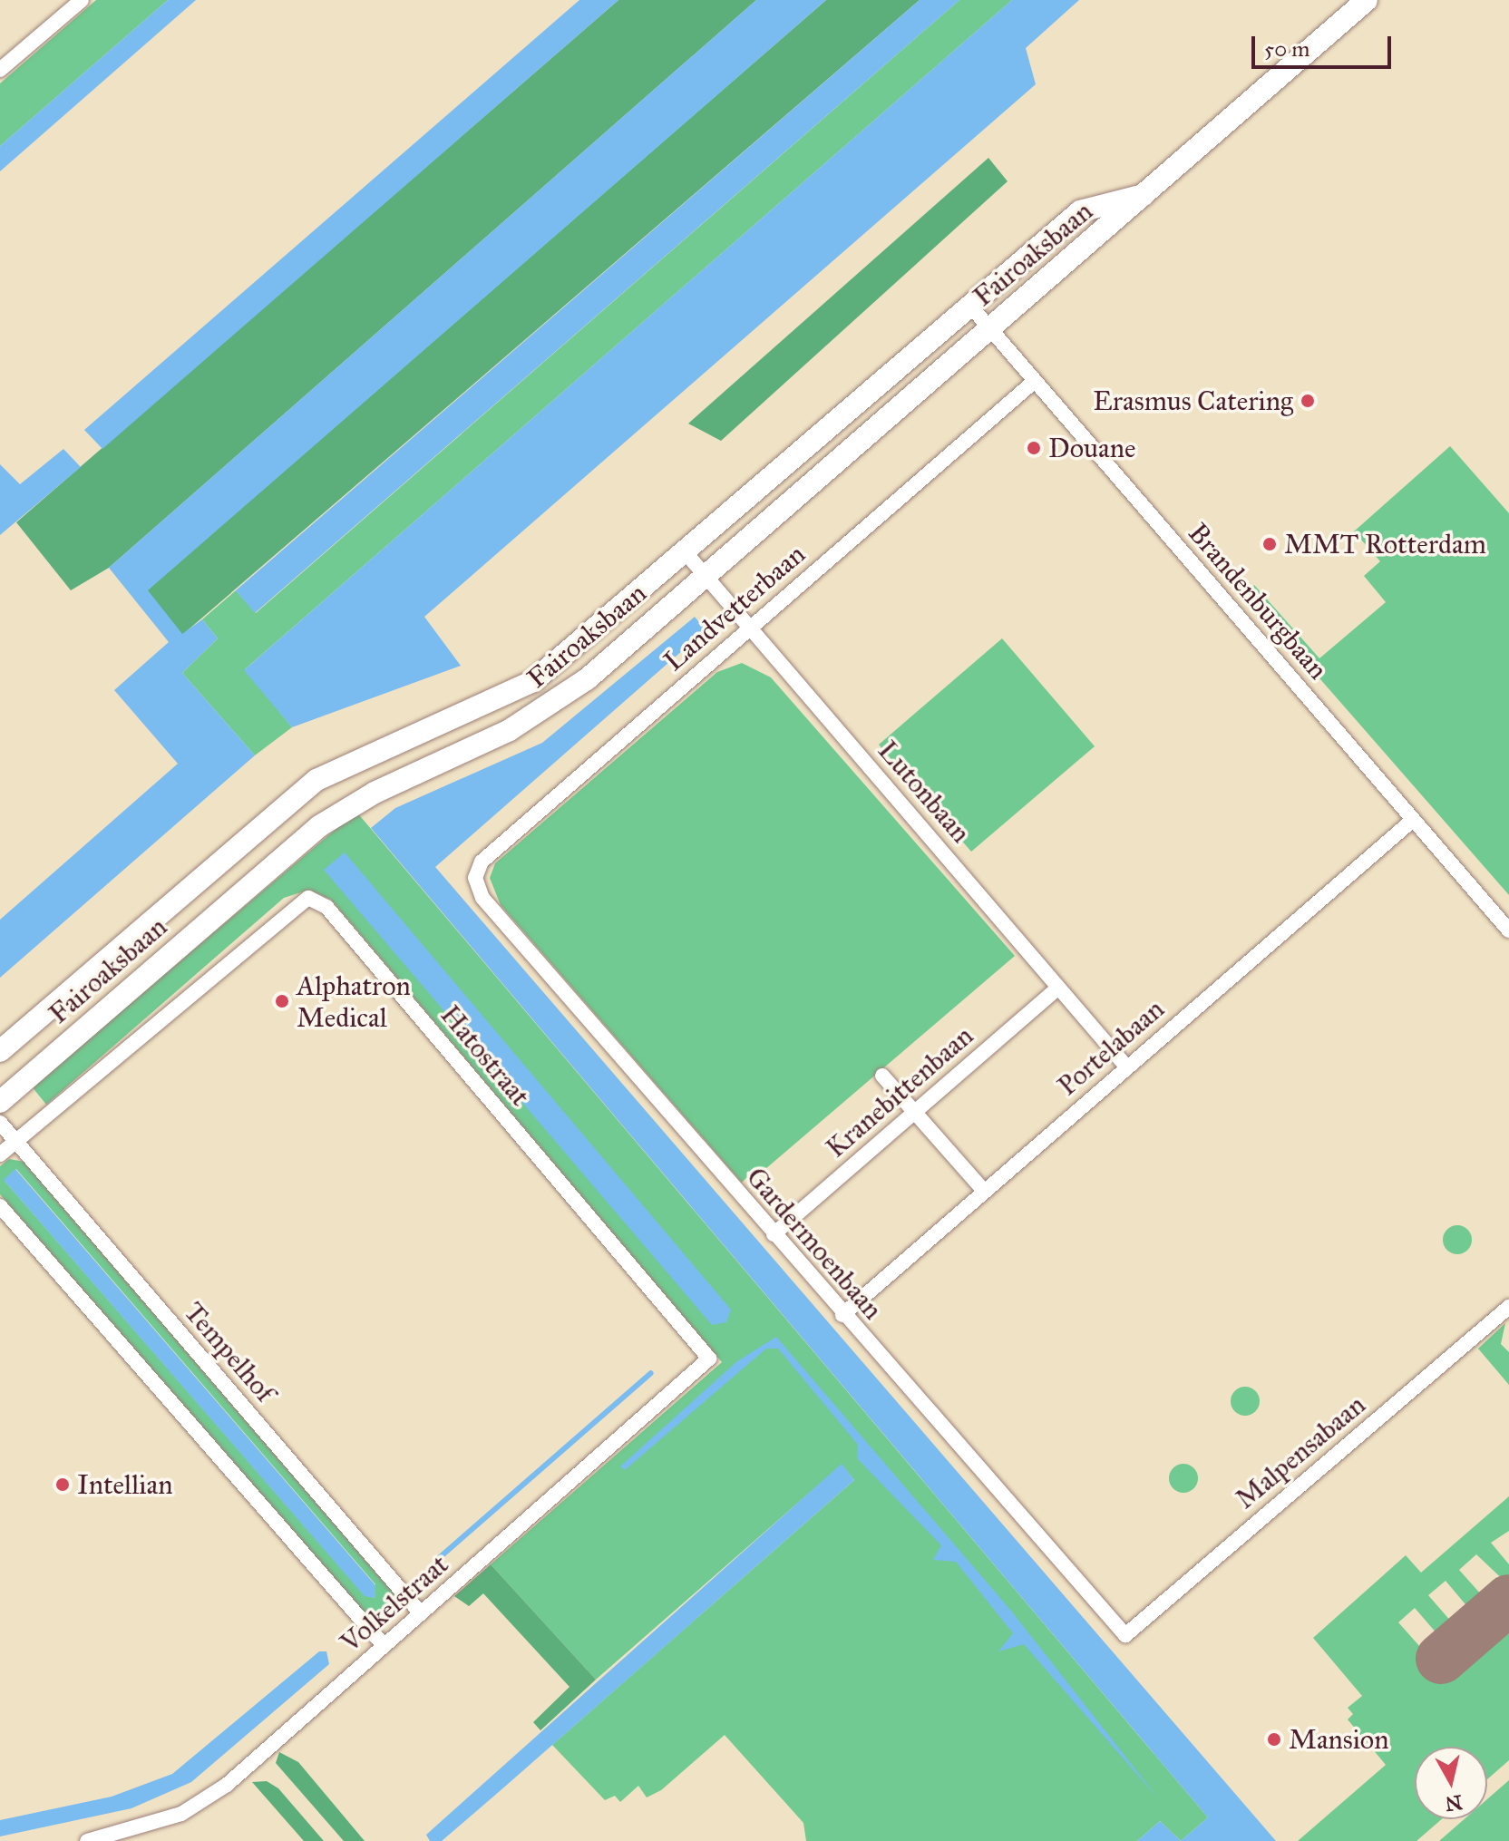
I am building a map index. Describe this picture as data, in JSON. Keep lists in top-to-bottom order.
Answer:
{
  "streets": {
    "main road": ["Fairoaksbaan"],
    "street": [
      "Brandenburgbaan",
      "Landvetterbaan",
      "Lutonbaan",
      "Portelabaan",
      "Hatostraat",
      "Kranebittenbaan",
      "Gardermoenbaan",
      "Tempelhof",
      "Malpensabaan",
      "Volkelstraat"
    ]
  },
  "crossings": [
    ["Fairoaksbaan", "Brandenburgbaan"],
    ["Fairoaksbaan", "Lutonbaan"],
    ["Brandenburgbaan", "Landvetterbaan"],
    ["Brandenburgbaan", "Portelabaan"],
    ["Landvetterbaan", "Lutonbaan"],
    ["Landvetterbaan", "Gardermoenbaan"],
    ["Lutonbaan", "Portelabaan"],
    ["Lutonbaan", "Kranebittenbaan"],
    ["Portelabaan", "Gardermoenbaan"],
    ["Hatostraat", "Tempelhof"],
    ["Hatostraat", "Volkelstraat"],
    ["Kranebittenbaan", "Gardermoenbaan"],
    ["Gardermoenbaan", "Malpensabaan"],
    ["Tempelhof", "Volkelstraat"]
  ],
  "places": [
    "Erasmus Catering",
    "Douane",
    "MMT Rotterdam",
    "Alphatron Medical",
    "Intellian",
    "Mansion"
  ],
  "scale_bar": "50 m",
  "north": "bottom"
}
